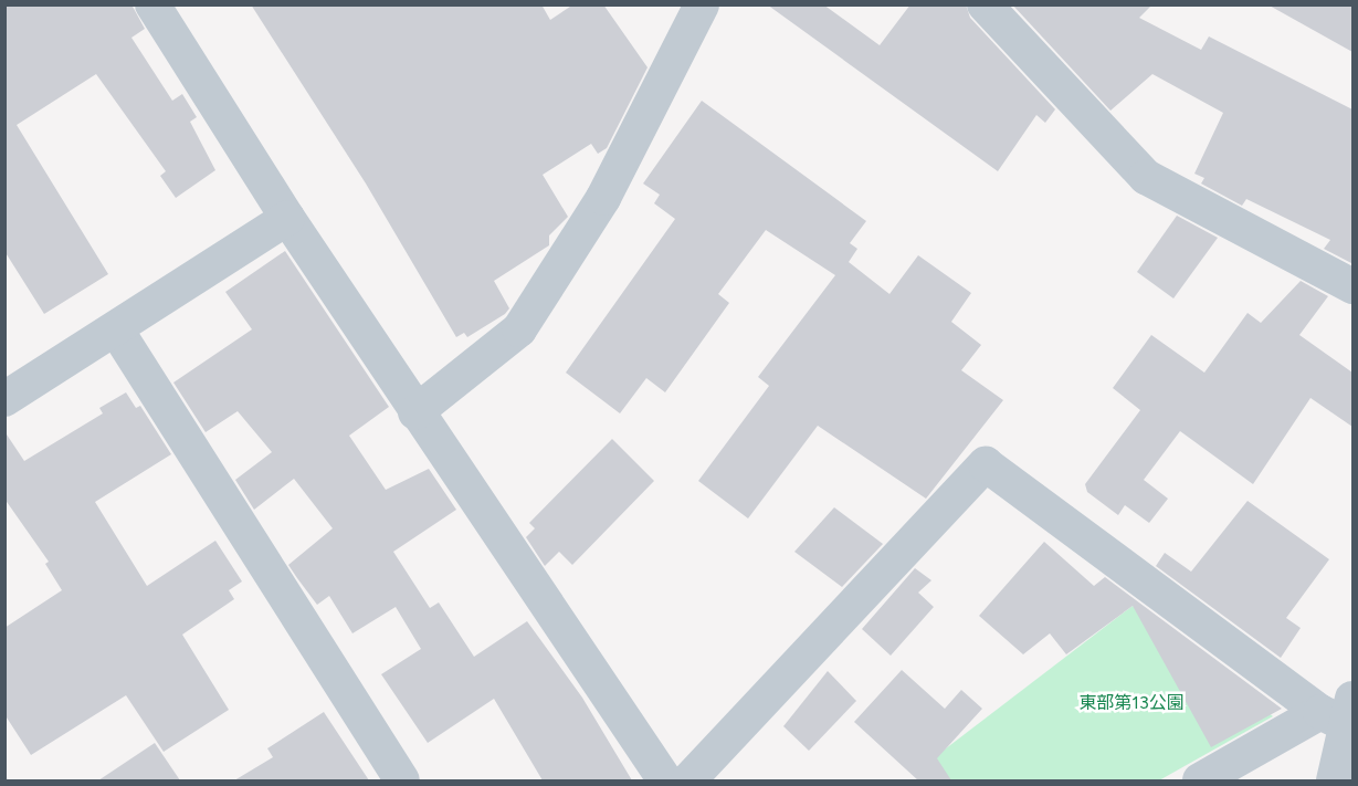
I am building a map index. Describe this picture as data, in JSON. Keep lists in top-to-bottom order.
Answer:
{
  "parks": ["東部第13公園"]
}
